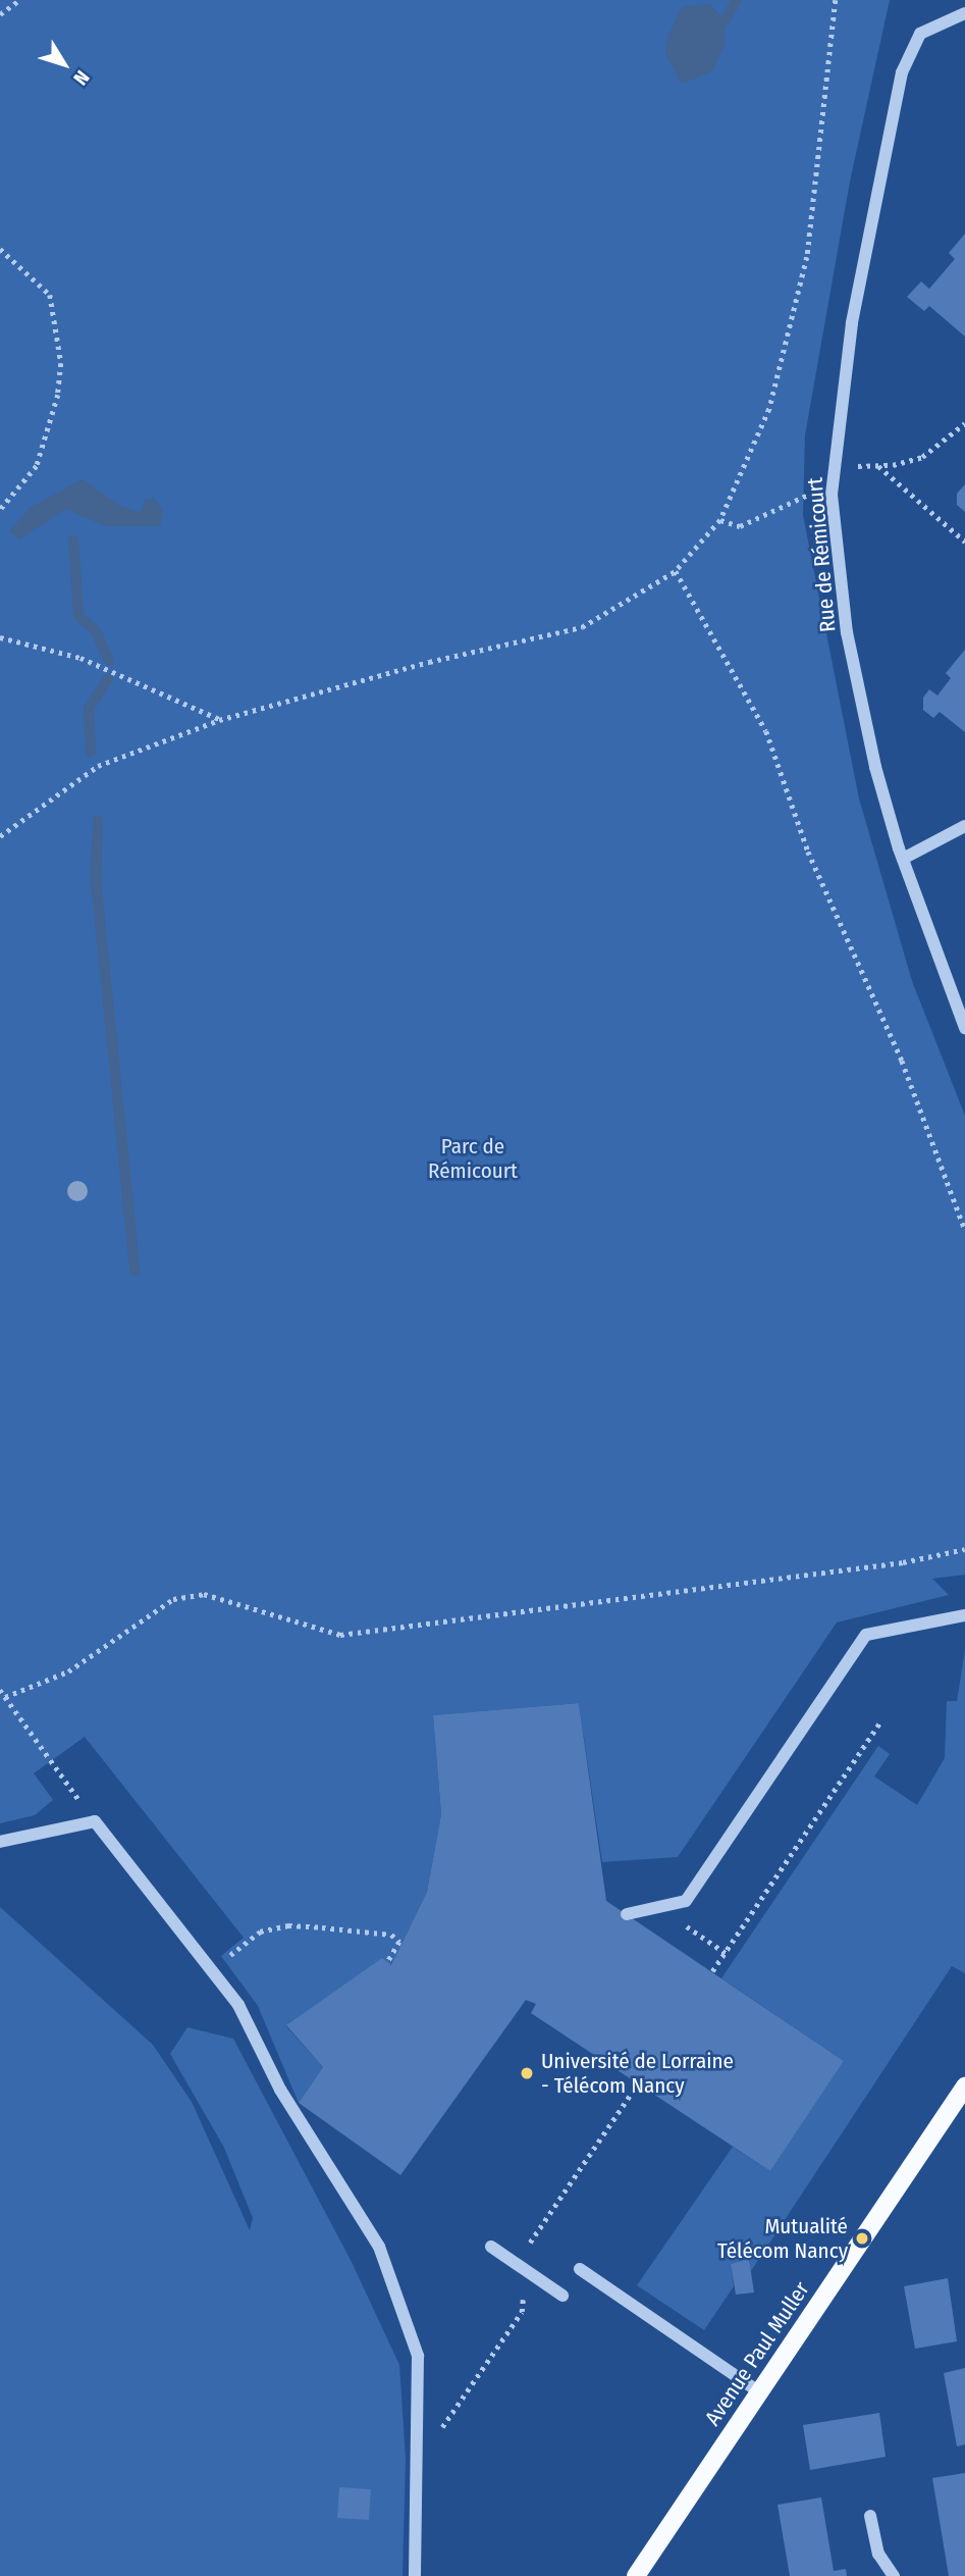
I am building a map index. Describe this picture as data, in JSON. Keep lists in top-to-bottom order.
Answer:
{
  "streets": {
    "main road": ["Avenue Paul Muller"],
    "street": ["Rue de Rémicourt"]
  },
  "parks": ["Parc de Rémicourt"],
  "places": ["Université de Lorraine - Télécom Nancy", "Mutualité Télécom Nancy"],
  "north": "bottom right"
}
